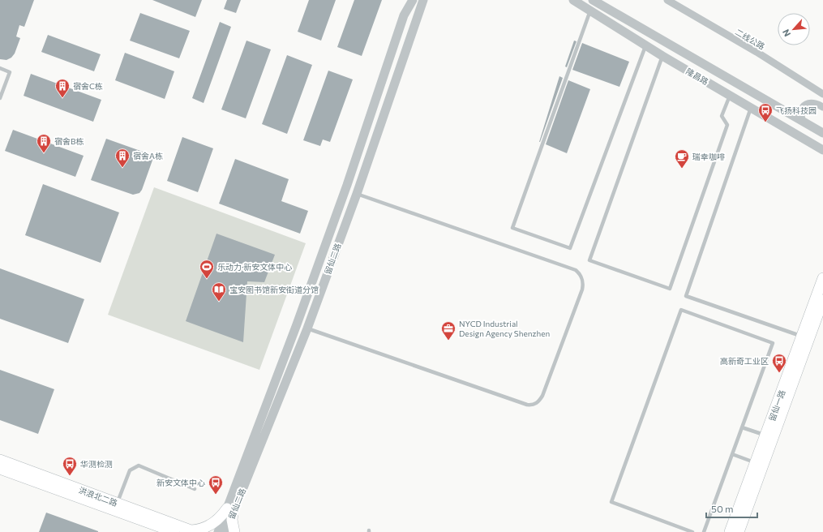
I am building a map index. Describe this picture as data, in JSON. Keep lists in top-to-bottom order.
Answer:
{
  "streets": {
    "main road": ["留仙一路", "洪浪北二路"],
    "street": ["二线公路", "隆昌路", "留仙二路"]
  },
  "places": {
    "building": ["宿舍C栋", "宿舍B栋", "宿舍A栋"],
    "bus stop": [
      "飞扬科技园",
      "高新奇工业区",
      "华测检测",
      "新安文体中心"
    ],
    "cafe": ["瑞幸咖啡"],
    "sports": ["乐动力·新安文体中心"],
    "library": ["宝安图书馆新安街道分馆"],
    "office": ["NYCD Industrial Design Agency Shenzhen"]
  },
  "scale_bar": "50 m",
  "north": "bottom left"
}
